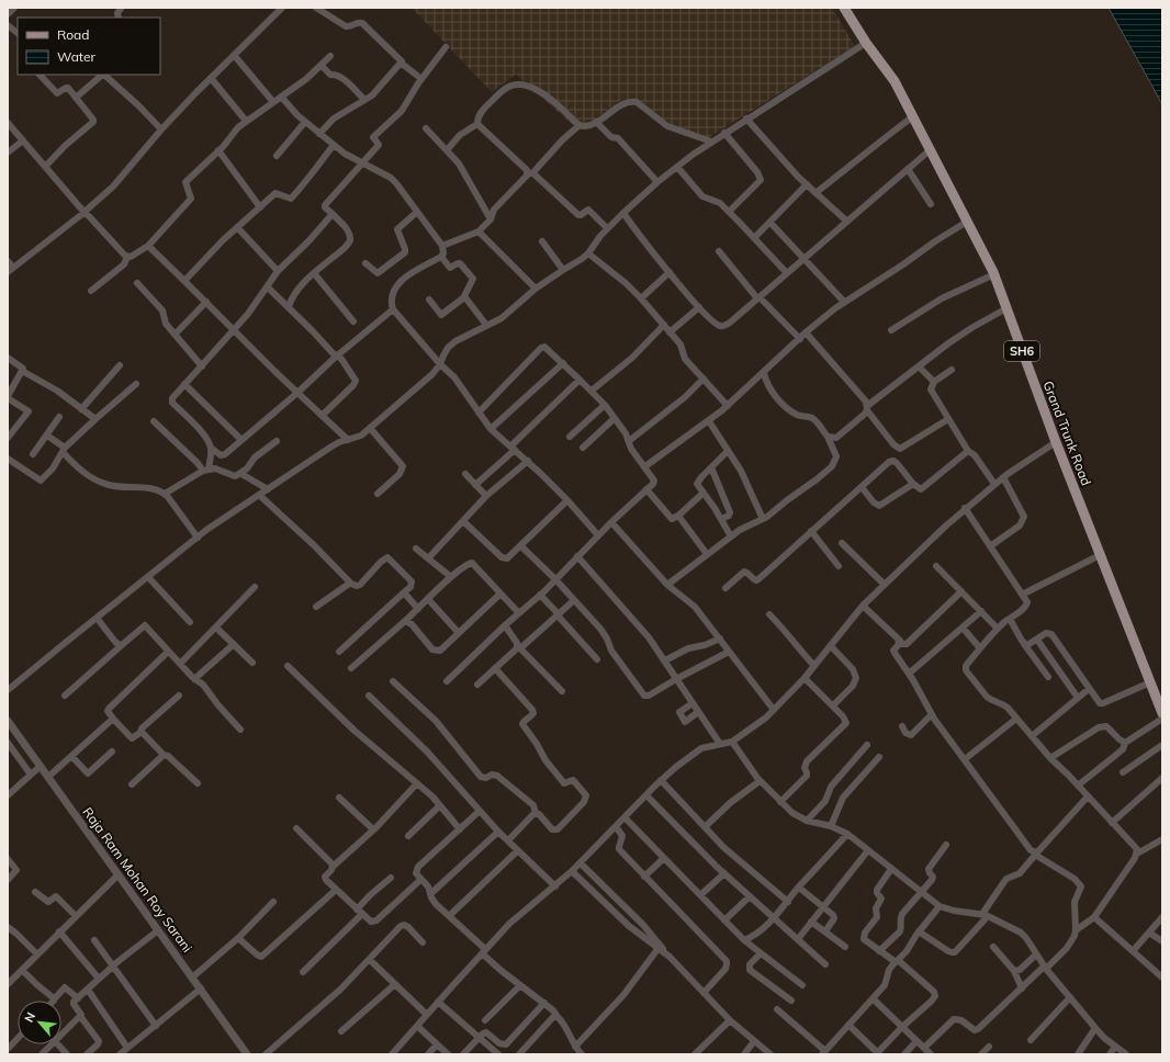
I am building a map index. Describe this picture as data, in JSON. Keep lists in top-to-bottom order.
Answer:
{
  "streets": {
    "main road": ["SH6", "Grand Trunk Road"],
    "street": ["Raja Ram Mohan Roy Sarani"]
  },
  "legend": ["Road", "Water"],
  "north": "top left"
}
